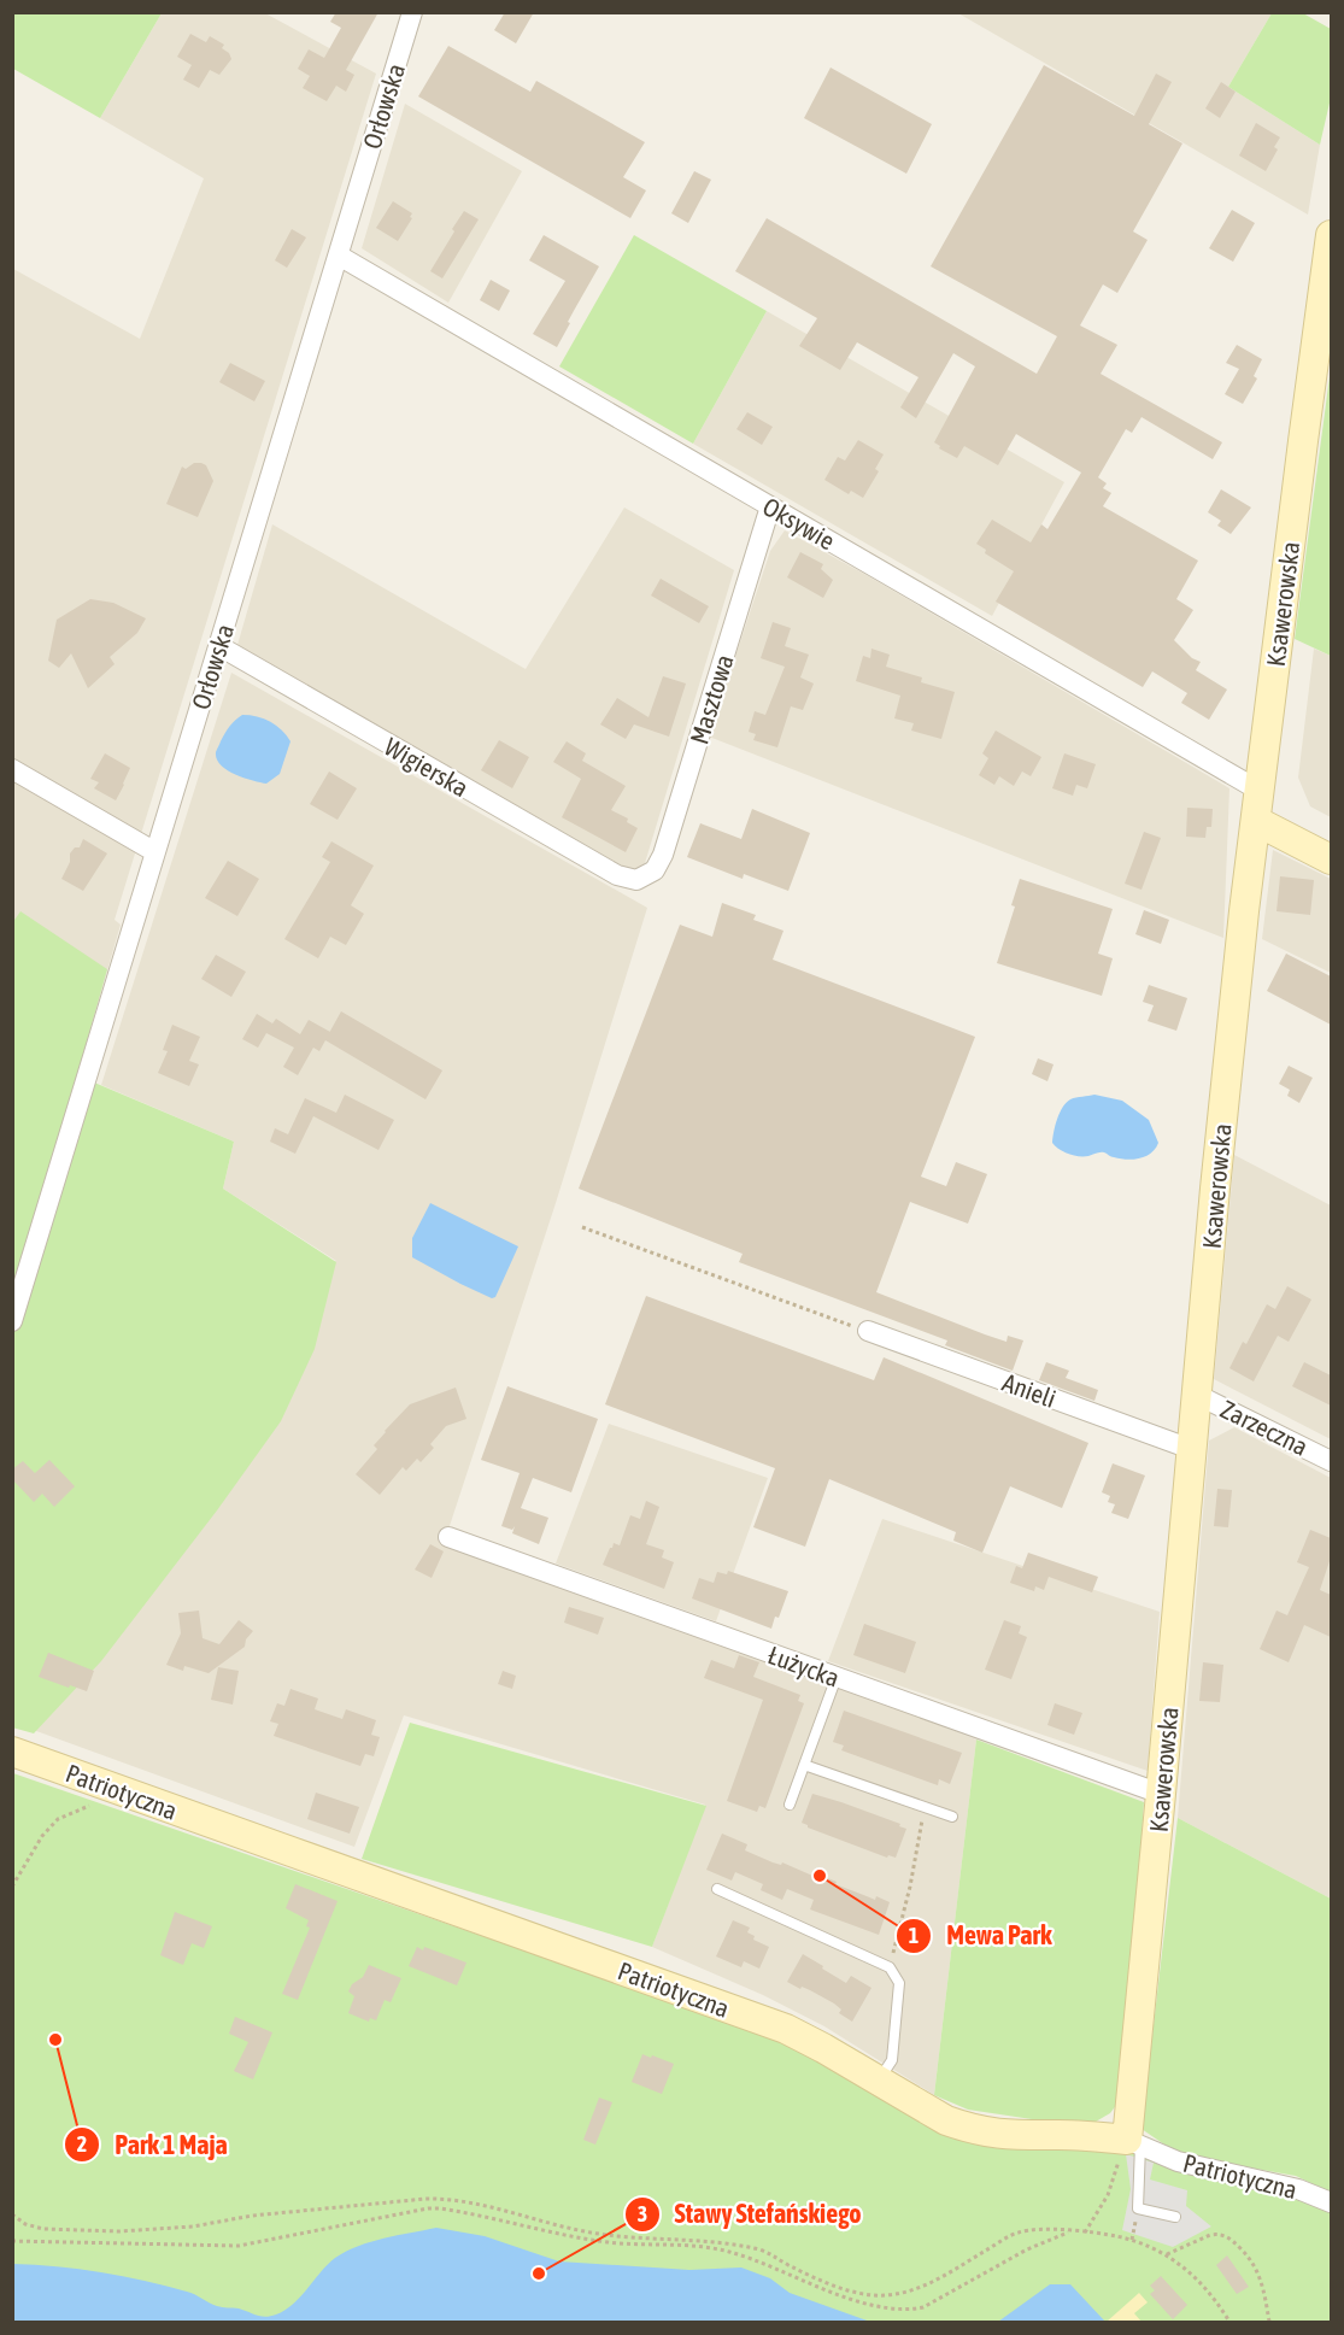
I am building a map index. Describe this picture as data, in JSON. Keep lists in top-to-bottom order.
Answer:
{
  "streets": {
    "street": [
      "Orłowska",
      "Oksywie",
      "Ksawerowska",
      "Masztowa",
      "Wigierska",
      "Anieli",
      "Zarzeczna",
      "Łużycka",
      "Patriotyczna"
    ]
  },
  "crossings": [
    ["Orłowska", "Oksywie"],
    ["Orłowska", "Wigierska"],
    ["Oksywie", "Ksawerowska"],
    ["Oksywie", "Masztowa"],
    ["Ksawerowska", "Anieli"],
    ["Ksawerowska", "Zarzeczna"],
    ["Ksawerowska", "Łużycka"],
    ["Ksawerowska", "Patriotyczna"],
    ["Masztowa", "Wigierska"]
  ],
  "places": ["Mewa Park", "Park 1 Maja", "Stawy Stefańskiego"]
}
